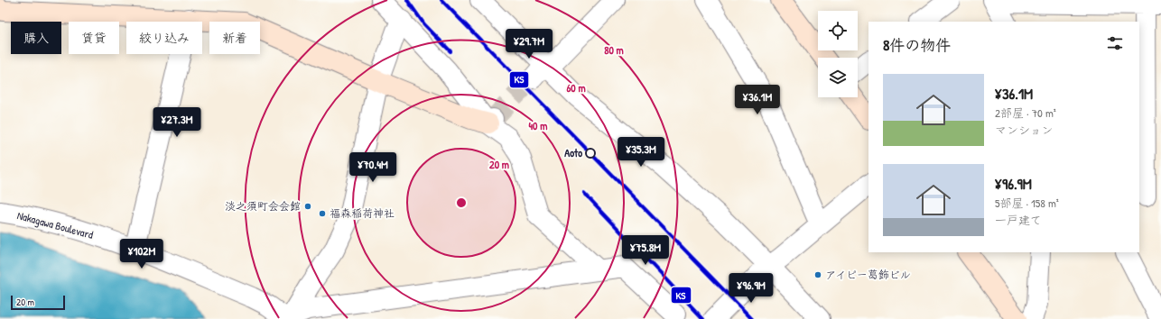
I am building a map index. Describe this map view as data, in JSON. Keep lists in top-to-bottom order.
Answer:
{
  "streets": {
    "street": ["Nakagawa Boulevard"]
  },
  "places": [
    "Aoto",
    "淡之須町会会館",
    "福森稲荷神社",
    "アイピー葛飾ビル"
  ],
  "lines": ["transit line KS"],
  "scale_bar": "20 m",
  "page": {
    "chip": [
      "購入",
      "賃貸",
      "絞り込み",
      "新着"
    ],
    "heading": "8件の物件",
    "price": [
      "¥29.7M",
      "¥36.1M",
      "¥27.3M",
      "¥35.3M",
      "¥70.4M",
      "¥75.8M",
      "¥102M",
      "¥96.9M"
    ],
    "list": [
      {
        "name": "¥36.1M",
        "note": "2部屋 · 70 m² · マンション"
      },
      {
        "name": "¥96.9M",
        "note": "5部屋 · 158 m² · 一戸建て"
      }
    ],
    "scale": "20 m"
  },
  "rings": [
    "80 m",
    "60 m",
    "40 m",
    "20 m"
  ]
}
